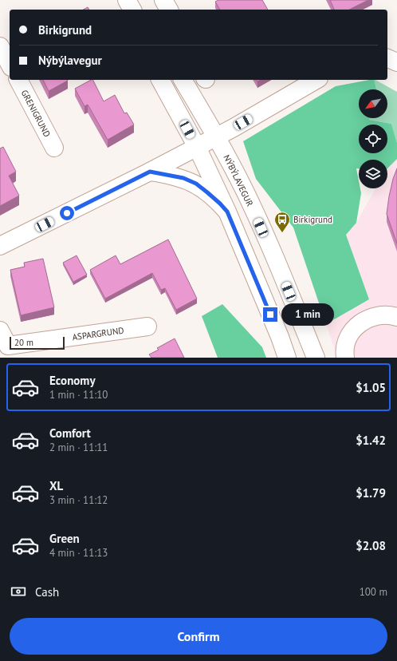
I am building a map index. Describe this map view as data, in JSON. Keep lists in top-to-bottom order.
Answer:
{
  "streets": {
    "street": ["GRENIGRUND", "NÝBÝLAVEGUR", "ASPARGRUND"]
  },
  "places": {
    "bus stop": ["Birkigrund"]
  },
  "scale_bar": "20 m",
  "north": "bottom left",
  "page": {
    "banner": ["Birkigrund", "Nýbýlavegur"],
    "bubble": "1 min",
    "scale": "20 m",
    "list": [
      {
        "name": "Economy",
        "note": "1 min · 11:10",
        "value": "$1.05"
      },
      {
        "name": "Comfort",
        "note": "2 min · 11:11",
        "value": "$1.42"
      },
      {
        "name": "XL",
        "note": "3 min · 11:12",
        "value": "$1.79"
      },
      {
        "name": "Green",
        "note": "4 min · 11:13",
        "value": "$2.08"
      }
    ],
    "pay": ["Cash", "100 m"],
    "buttons": "Confirm"
  }
}
